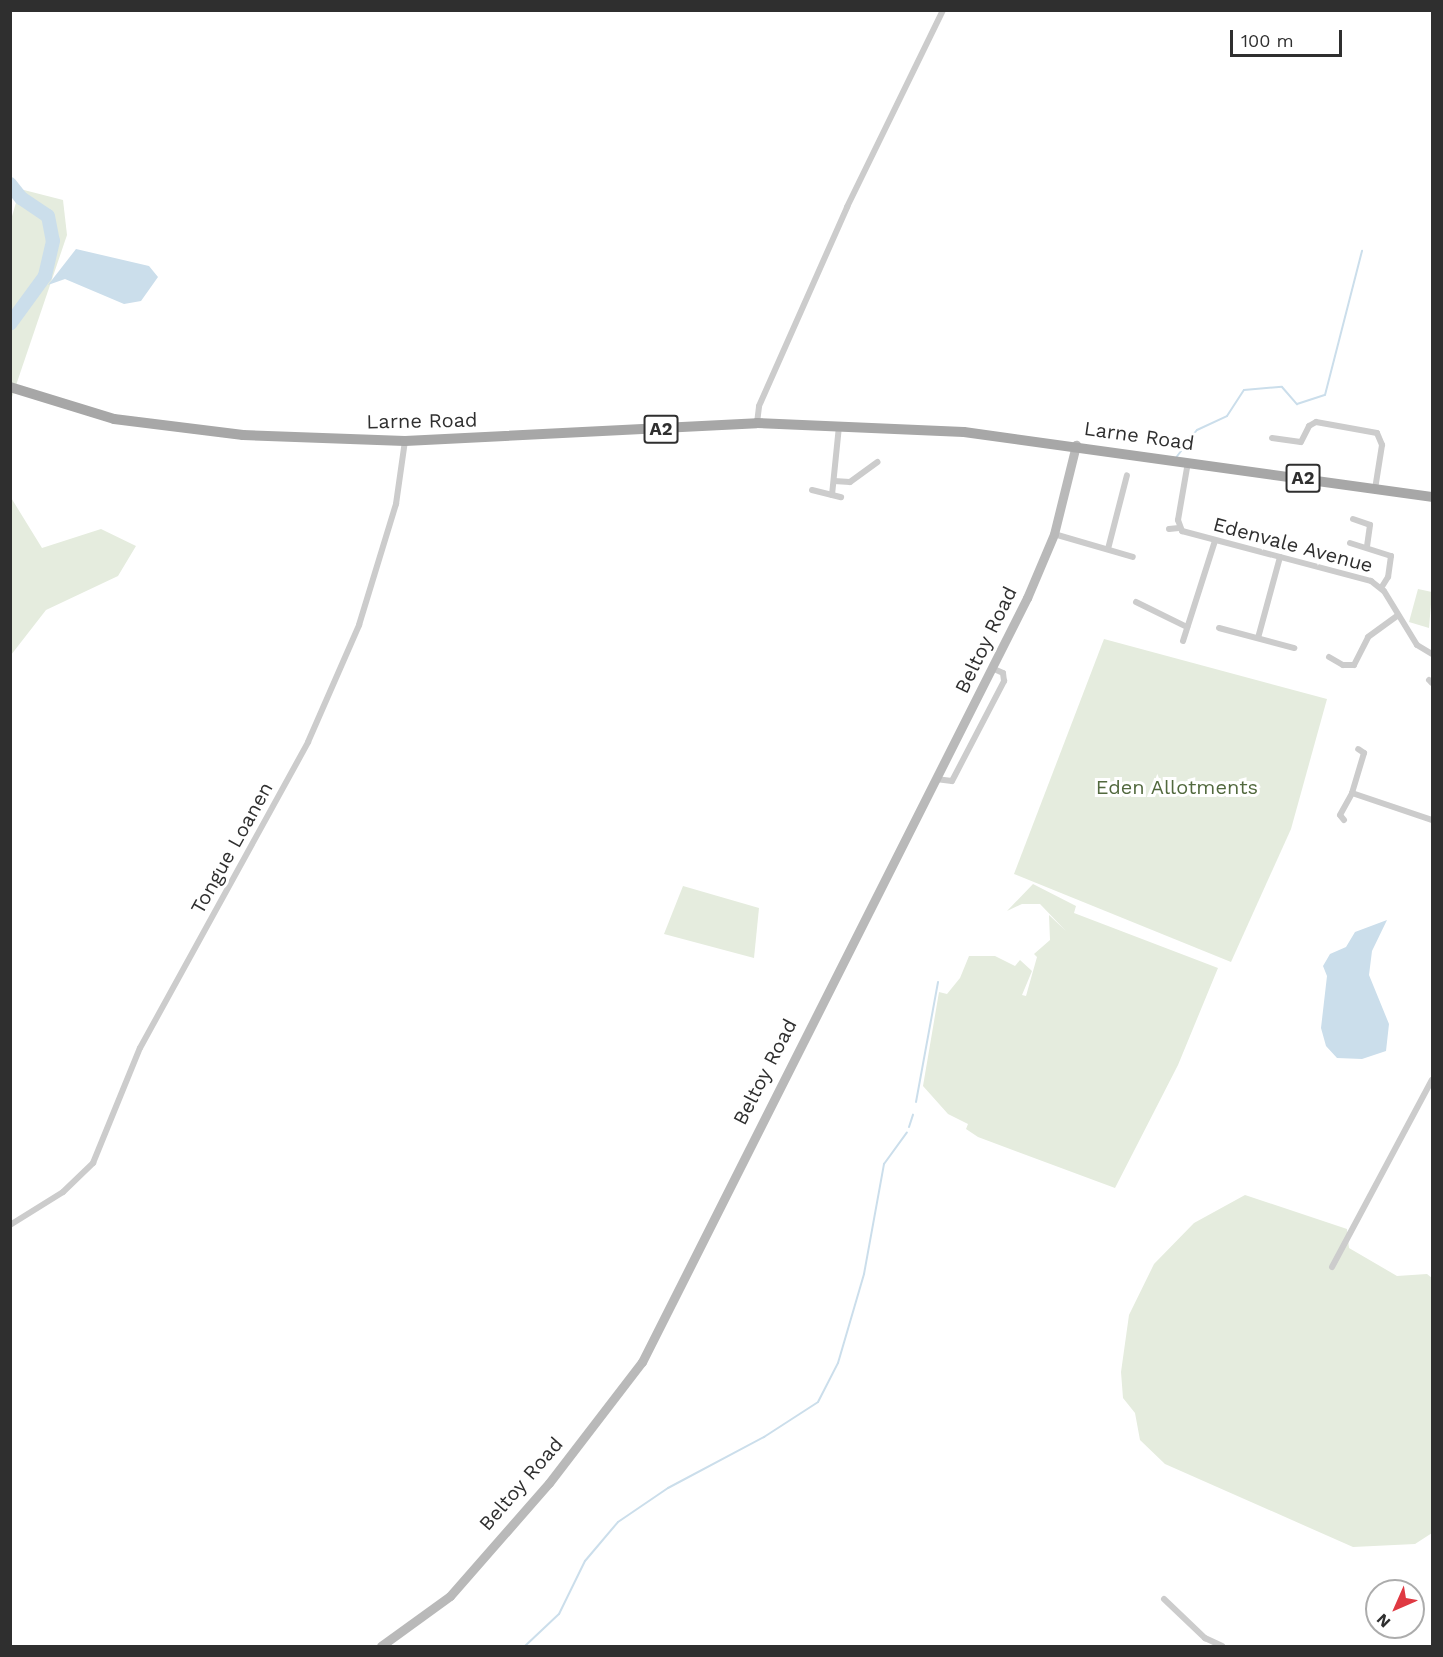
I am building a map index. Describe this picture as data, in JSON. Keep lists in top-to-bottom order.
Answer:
{
  "streets": {
    "main road": ["Larne Road", "A2", "Beltoy Road"],
    "street": ["Edenvale Avenue", "Tongue Loanen"]
  },
  "crossings": [
    ["Larne Road", "Beltoy Road"],
    ["Larne Road", "Tongue Loanen"]
  ],
  "parks": ["Eden Allotments"],
  "scale_bar": "100 m",
  "north": "bottom left"
}
